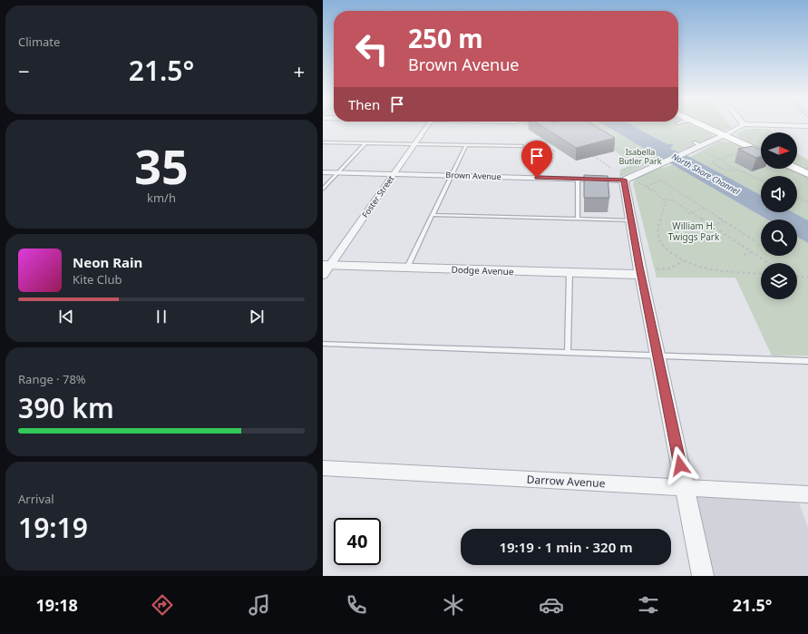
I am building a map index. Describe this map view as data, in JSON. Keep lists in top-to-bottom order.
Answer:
{
  "streets": {
    "street": [
      "Brown Avenue",
      "Foster Street",
      "Dodge Avenue",
      "Darrow Avenue"
    ]
  },
  "crossings": [
    ["Brown Avenue", "Foster Street"],
    ["Foster Street", "Dodge Avenue"]
  ],
  "water": ["North Shore Channel"],
  "parks": ["Isabella Butler Park", "William H. Twiggs Park"],
  "north": "right",
  "page": {
    "tile": [
      "Climate",
      ["35", "km/h"],
      ["Range · 78%", "390 km"],
      ["Arrival", "19:19"]
    ],
    "turn": ["250 m", "Brown Avenue"],
    "heat": ["−", "21.5°", "+"],
    "then": "Then",
    "song": ["Neon Rain", "Kite Club"],
    "limit": "40",
    "trip": "19:19 · 1 min · 320 m",
    "tabs": ["19:18", "21.5°"]
  }
}
